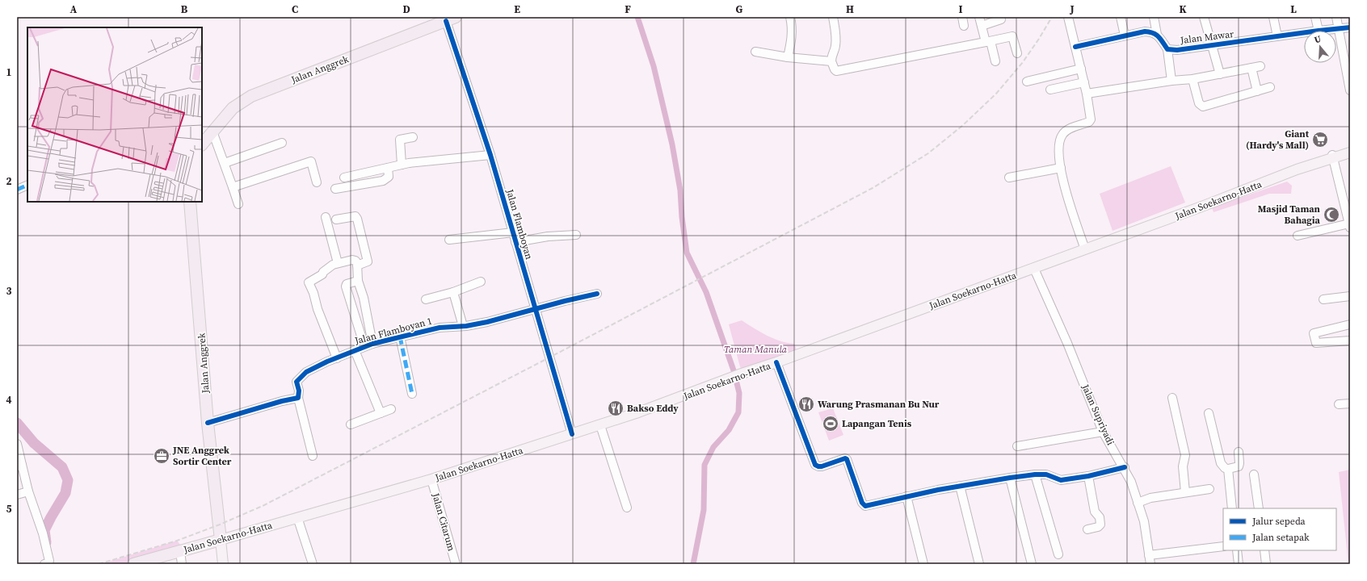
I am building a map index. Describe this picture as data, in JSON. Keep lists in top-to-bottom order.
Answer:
{
  "streets": {
    "highway": ["Jalan Anggrek", "Jalan Soekarno-Hatta"],
    "street": [
      "Jalan Mawar",
      "Jalan Flamboyan",
      "Jalan Flamboyan 1",
      "Jalan Supriyadi",
      "Jalan Citarum"
    ]
  },
  "crossings": [
    ["Jalan Anggrek", "Jalan Soekarno-Hatta"],
    ["Jalan Anggrek", "Jalan Flamboyan"],
    ["Jalan Soekarno-Hatta", "Jalan Flamboyan"],
    ["Jalan Soekarno-Hatta", "Jalan Supriyadi"],
    ["Jalan Soekarno-Hatta", "Jalan Citarum"],
    ["Jalan Flamboyan", "Jalan Flamboyan 1"]
  ],
  "parks": ["Taman Manula"],
  "places": {
    "supermarket": ["Giant (Hardy's Mall)"],
    "mosque": ["Masjid Taman Bahagia"],
    "restaurant": ["Warung Prasmanan Bu Nur", "Bakso Eddy"],
    "sports": ["Lapangan Tenis"],
    "office": ["JNE Anggrek Sortir Center"]
  },
  "legend": ["Jalur sepeda", "Jalan setapak"],
  "north": "top",
  "grid": {
    "columns": [
      "A",
      "B",
      "C",
      "D",
      "E",
      "F",
      "G",
      "H",
      "I",
      "J",
      "K",
      "L"
    ],
    "rows": [
      "1",
      "2",
      "3",
      "4",
      "5"
    ]
  }
}
